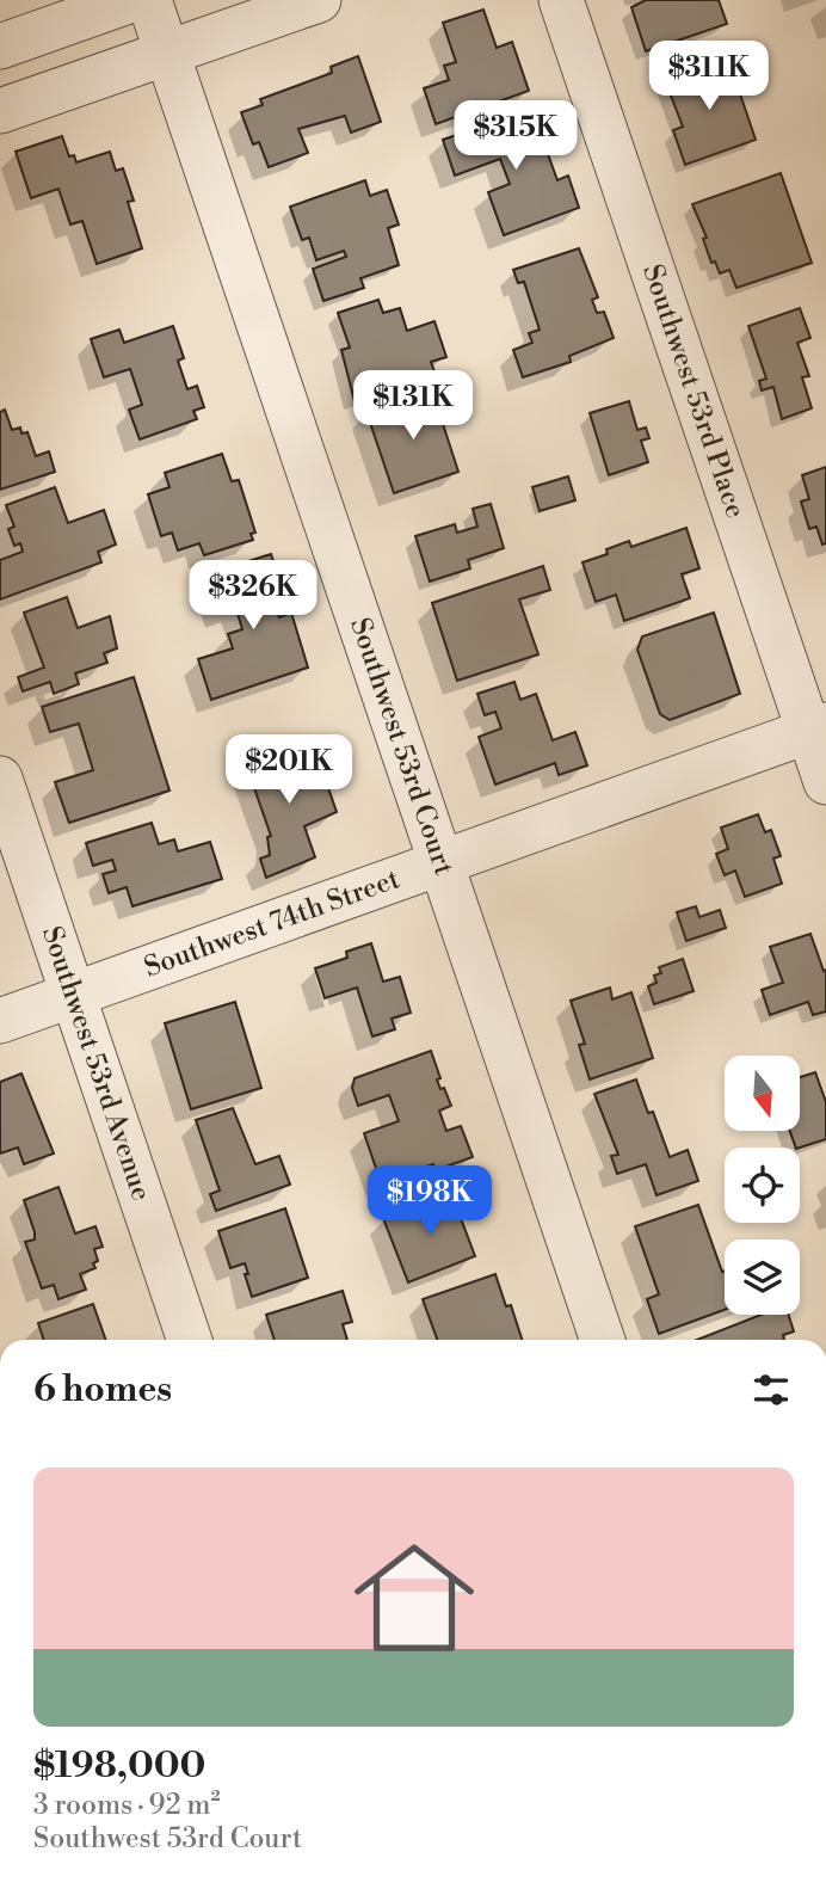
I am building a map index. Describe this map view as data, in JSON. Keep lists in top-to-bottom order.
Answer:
{
  "streets": {
    "street": [
      "Southwest 53rd Place",
      "Southwest 53rd Court",
      "Southwest 74th Street",
      "Southwest 53rd Avenue"
    ]
  },
  "crossings": [
    ["Southwest 53rd Place", "Southwest 74th Street"],
    ["Southwest 53rd Court", "Southwest 74th Street"],
    ["Southwest 74th Street", "Southwest 53rd Avenue"]
  ],
  "north": "bottom",
  "page": {
    "price": [
      "$311K",
      "$315K",
      "$131K",
      "$326K",
      "$201K",
      "$198K"
    ],
    "heading": "6 homes",
    "list": [
      {
        "name": "$198,000",
        "note": "3 rooms · 92 m² · Southwest 53rd Court"
      }
    ]
  }
}
